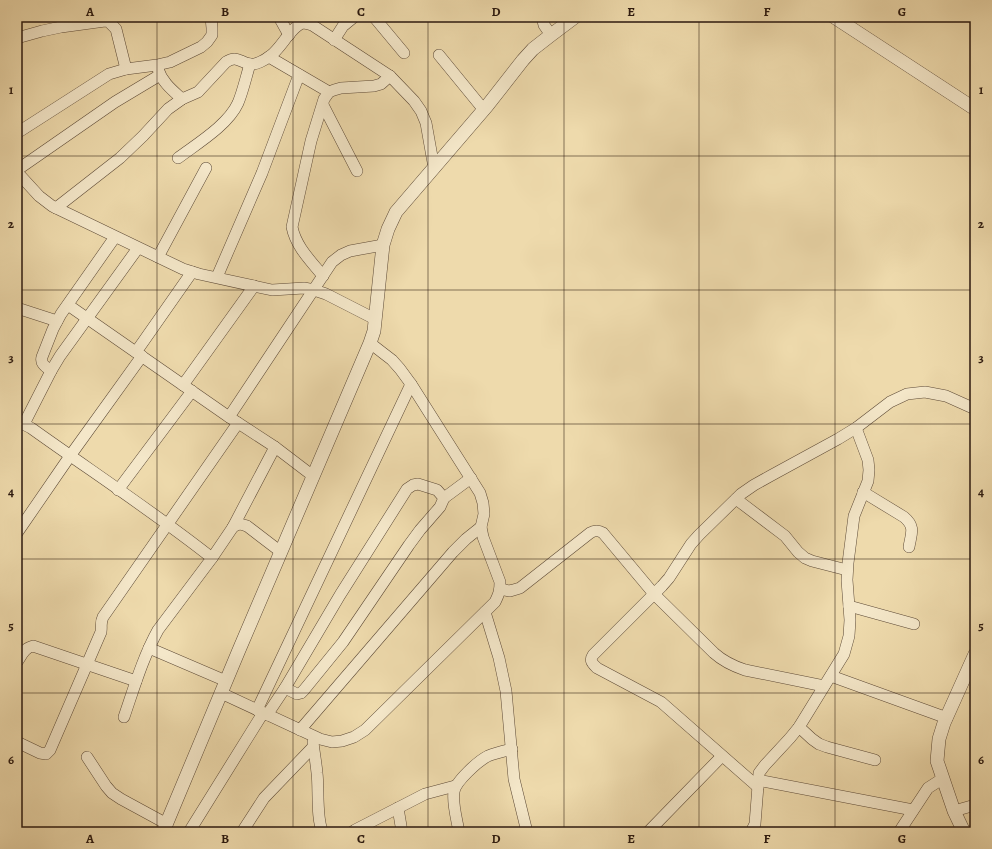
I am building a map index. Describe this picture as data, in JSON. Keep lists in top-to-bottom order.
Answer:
{
  "grid": {
    "columns": [
      "A",
      "B",
      "C",
      "D",
      "E",
      "F",
      "G"
    ],
    "rows": [
      "1",
      "2",
      "3",
      "4",
      "5",
      "6"
    ]
  }
}
